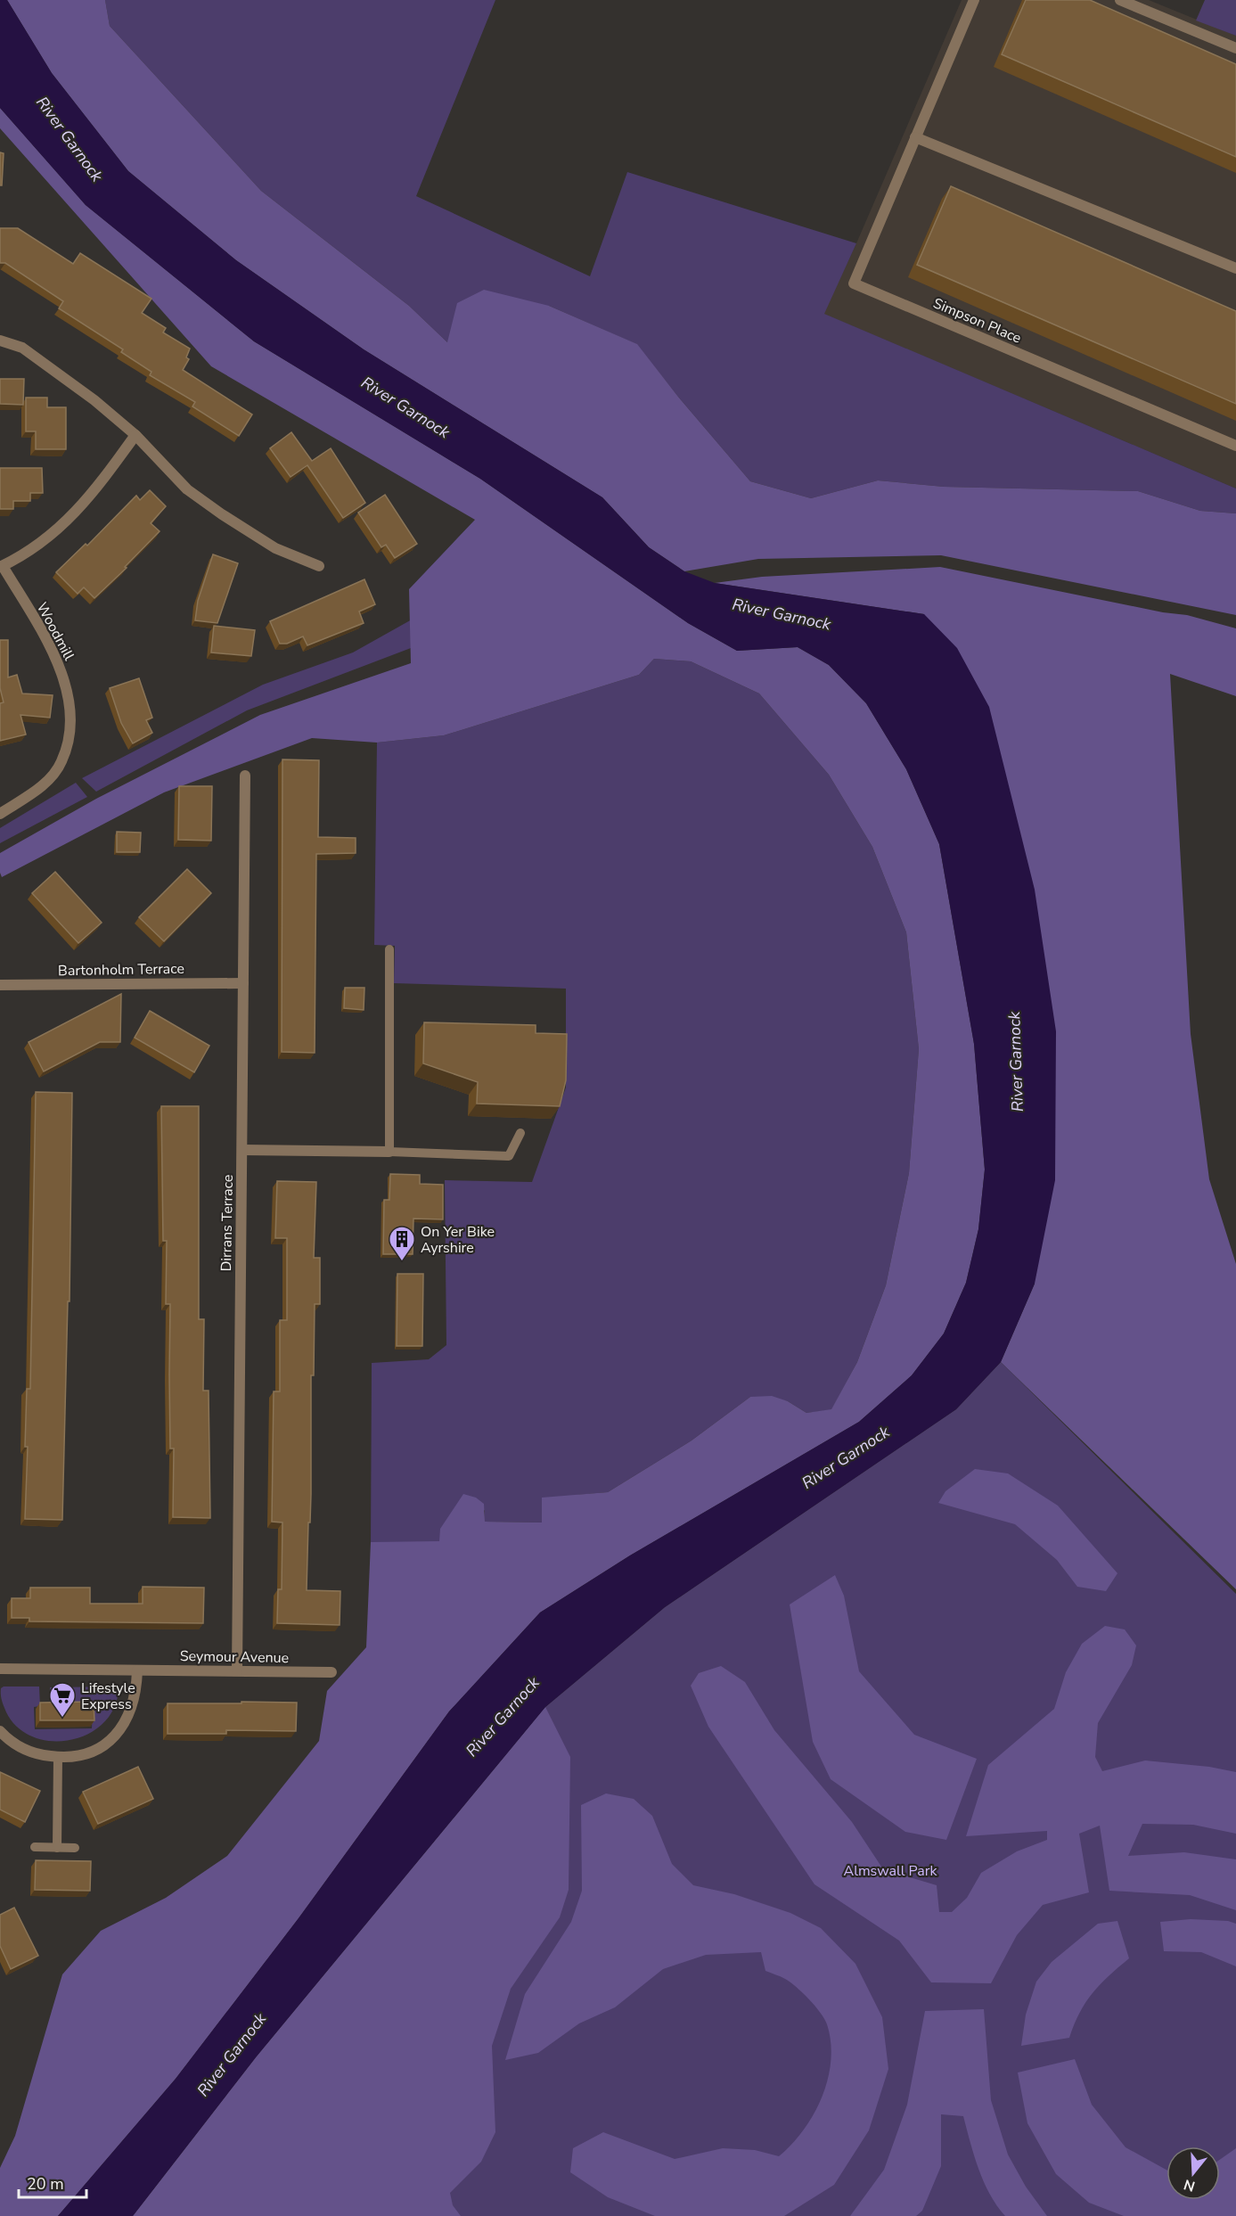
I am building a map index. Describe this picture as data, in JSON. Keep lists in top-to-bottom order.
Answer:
{
  "streets": {
    "street": [
      "Simpson Place",
      "Woodmill",
      "Bartonholm Terrace",
      "Dirrans Terrace",
      "Seymour Avenue"
    ]
  },
  "crossings": [
    ["Bartonholm Terrace", "Dirrans Terrace"],
    ["Dirrans Terrace", "Seymour Avenue"]
  ],
  "water": ["River Garnock"],
  "parks": ["Almswall Park"],
  "places": {
    "building": ["On Yer Bike Ayrshire"],
    "supermarket": ["Lifestyle Express"]
  },
  "scale_bar": "20 m",
  "north": "bottom"
}
